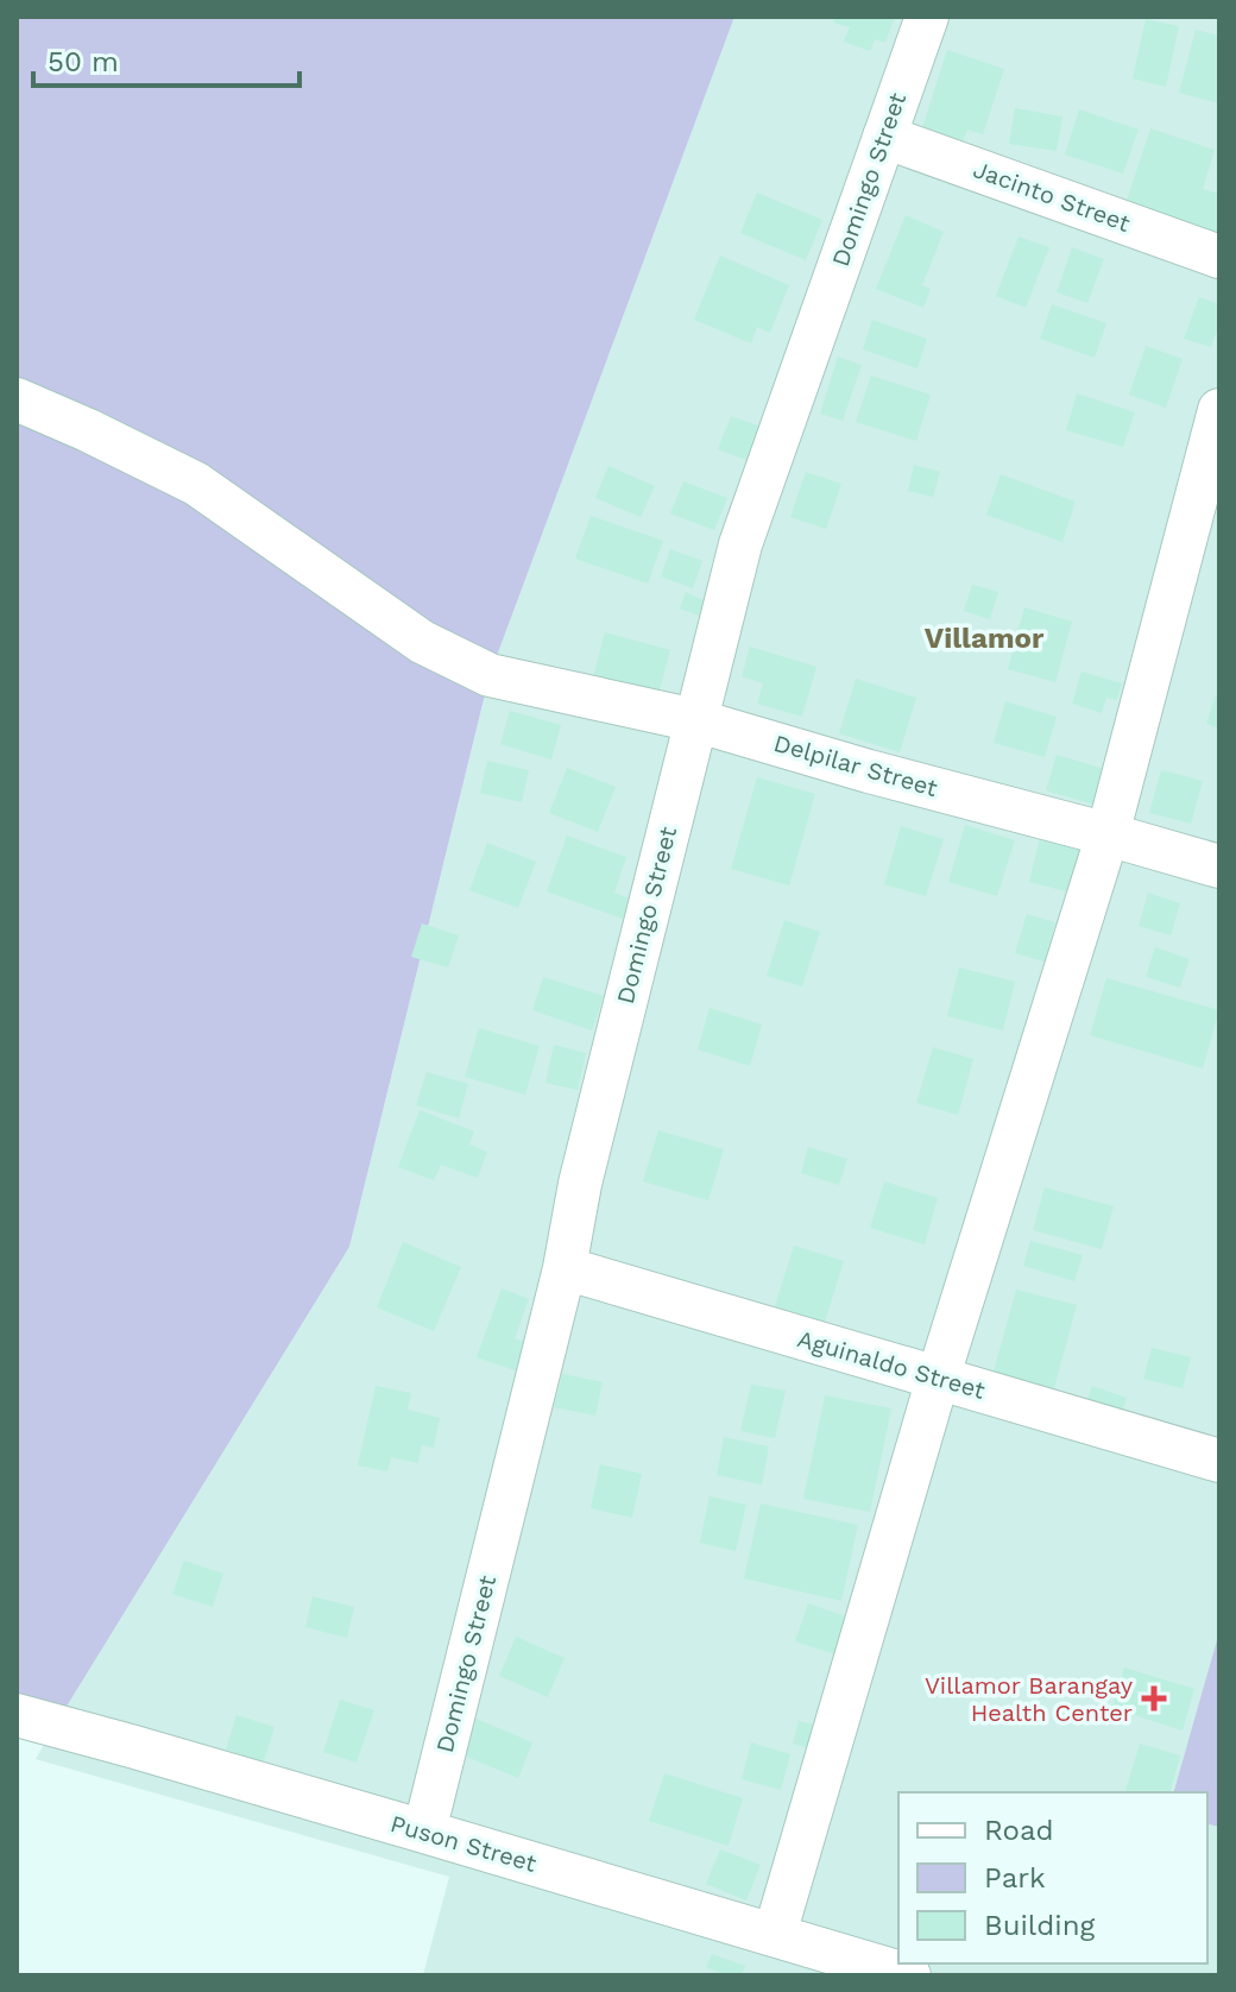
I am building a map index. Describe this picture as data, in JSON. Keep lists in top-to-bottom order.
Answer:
{
  "streets": {
    "street": [
      "Domingo Street",
      "Jacinto Street",
      "Delpilar Street",
      "Aguinaldo Street",
      "Puson Street"
    ]
  },
  "crossings": [
    ["Domingo Street", "Jacinto Street"],
    ["Domingo Street", "Delpilar Street"],
    ["Domingo Street", "Aguinaldo Street"],
    ["Domingo Street", "Puson Street"]
  ],
  "districts": ["Villamor"],
  "places": {
    "health": ["Villamor Barangay Health Center"]
  },
  "legend": ["Road", "Park", "Building"],
  "scale_bar": "50 m"
}
